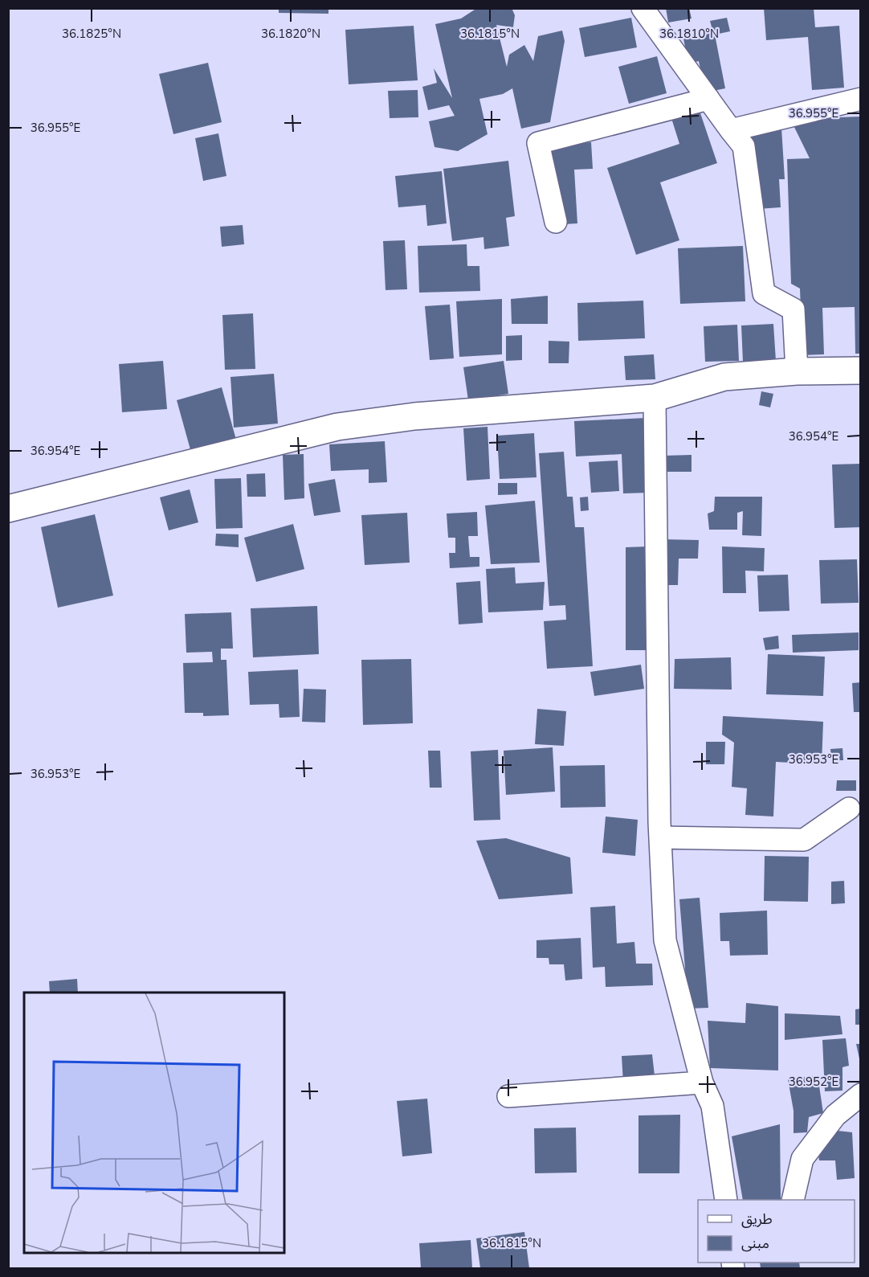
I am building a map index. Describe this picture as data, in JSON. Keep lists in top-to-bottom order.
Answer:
{
  "legend": ["طريق", "مبنى"],
  "coordinates": [
    "36.1825°N",
    "36.1820°N",
    "36.1815°N",
    "36.1810°N",
    "36.955°E",
    "36.954°E",
    "36.953°E",
    "36.952°E"
  ]
}
